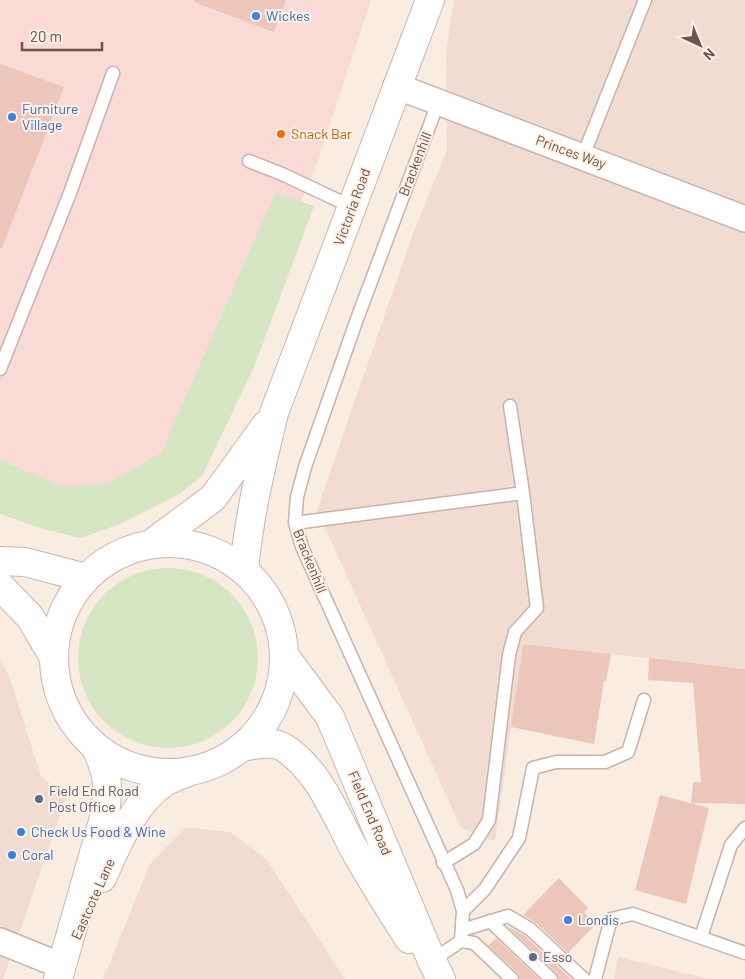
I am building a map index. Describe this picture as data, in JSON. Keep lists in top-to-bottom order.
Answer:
{
  "streets": {
    "street": [
      "Princes Way",
      "Victoria Road",
      "Field End Road",
      "Eastcote Lane"
    ],
    "lane": ["Brackenhill"]
  },
  "crossings": [
    ["Princes Way", "Brackenhill"],
    ["Princes Way", "Victoria Road"]
  ],
  "places": [
    "Wickes",
    "Furniture Village",
    "Snack Bar",
    "Field End Road Post Office",
    "Check Us Food & Wine",
    "Coral",
    "Londis",
    "Esso"
  ],
  "scale_bar": "20 m",
  "north": "bottom right"
}
